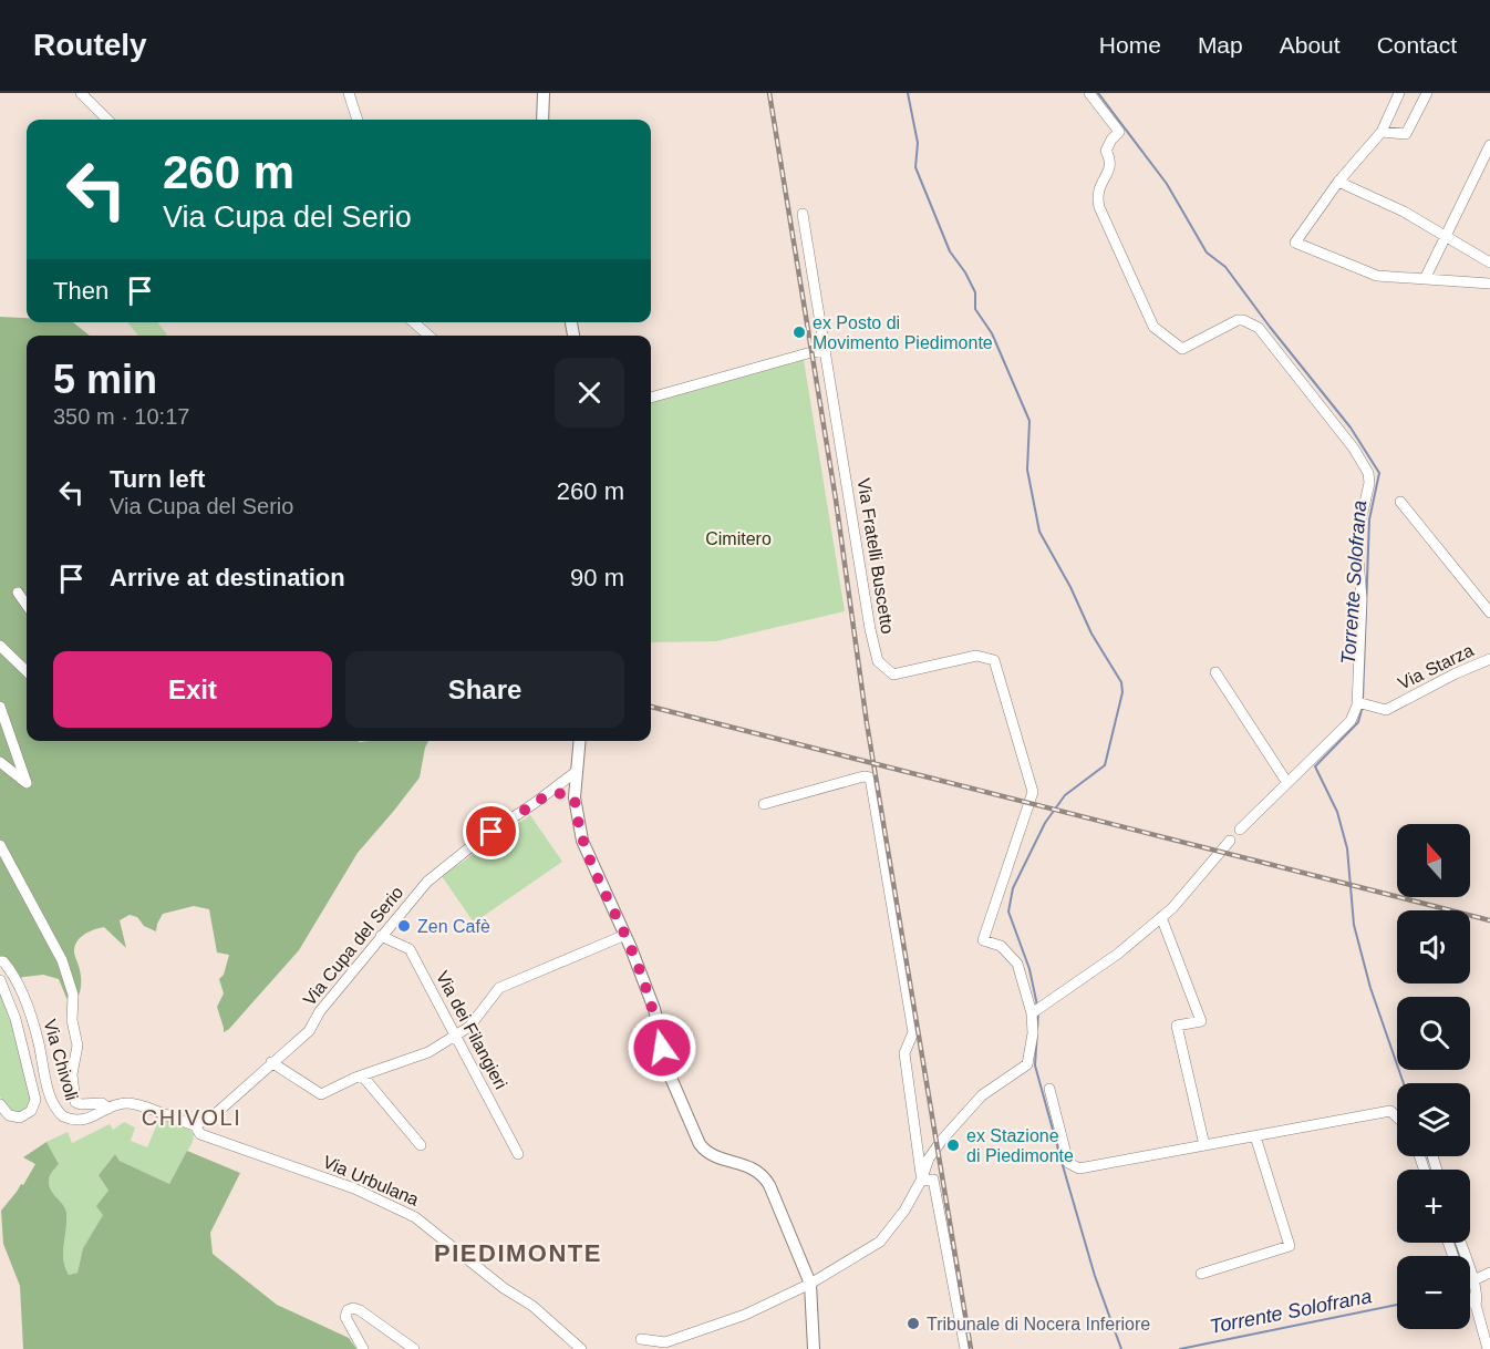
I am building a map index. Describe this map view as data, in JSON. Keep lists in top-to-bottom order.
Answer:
{
  "streets": {
    "street": [
      "Via Fratelli Buscetto",
      "Via Starza",
      "Via Cupa del Serio",
      "Via dei Filangieri",
      "Via Chivoli",
      "Via Urbulana"
    ]
  },
  "crossings": [
    ["Via Cupa del Serio", "Via dei Filangieri"],
    ["Via Cupa del Serio", "Via Chivoli"],
    ["Via Cupa del Serio", "Via Urbulana"],
    ["Via Chivoli", "Via Urbulana"]
  ],
  "districts": ["CHIVOLI", "PIEDIMONTE"],
  "water": ["Torrente Solofrana"],
  "parks": ["Cimitero"],
  "places": [
    "ex Posto di Movimento Piedimonte",
    "Zen Cafè",
    "ex Stazione di Piedimonte",
    "Tribunale di Nocera Inferiore"
  ],
  "north": "top",
  "page": {
    "header": "Routely",
    "nav": [
      "Home",
      "Map",
      "About",
      "Contact"
    ],
    "turn": ["260 m", "Via Cupa del Serio"],
    "then": "Then",
    "heading": ["5 min", "350 m · 10:17"],
    "list": [
      {
        "name": "Turn left",
        "note": "Via Cupa del Serio",
        "value": "260 m"
      },
      {
        "name": "Arrive at destination",
        "value": "90 m"
      }
    ],
    "buttons": ["Exit", "Share"],
    "map_buttons": ["+", "−"]
  }
}
